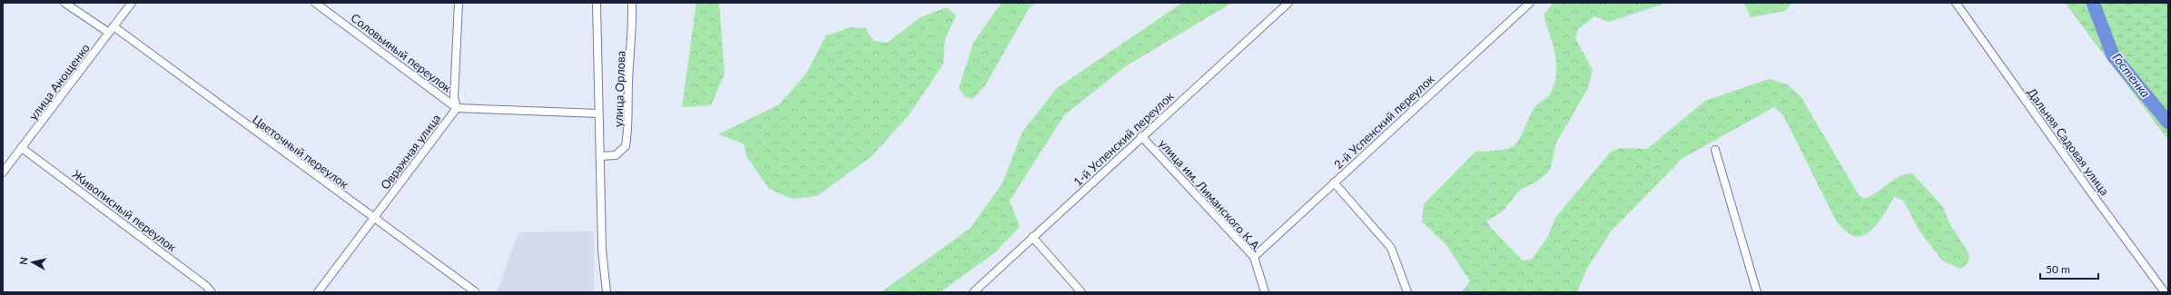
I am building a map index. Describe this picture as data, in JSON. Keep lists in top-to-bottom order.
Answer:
{
  "streets": {
    "street": [
      "Соловьиный переулок",
      "улица Анощенко",
      "улица Орлова",
      "2-й Успенский переулок",
      "1-й Успенский переулок",
      "Дальняя Садовая улица",
      "Цветочный переулок",
      "Овражная улица",
      "улица им. Лиманского К.А.",
      "Живописный переулок"
    ]
  },
  "crossings": [
    ["Соловьиный переулок", "Овражная улица"],
    ["улица Анощенко", "Цветочный переулок"],
    ["улица Анощенко", "Живописный переулок"],
    ["2-й Успенский переулок", "улица им. Лиманского К.А."],
    ["1-й Успенский переулок", "улица им. Лиманского К.А."],
    ["Цветочный переулок", "Овражная улица"]
  ],
  "water": ["Гостенка"],
  "scale_bar": "50 m",
  "north": "left"
}
